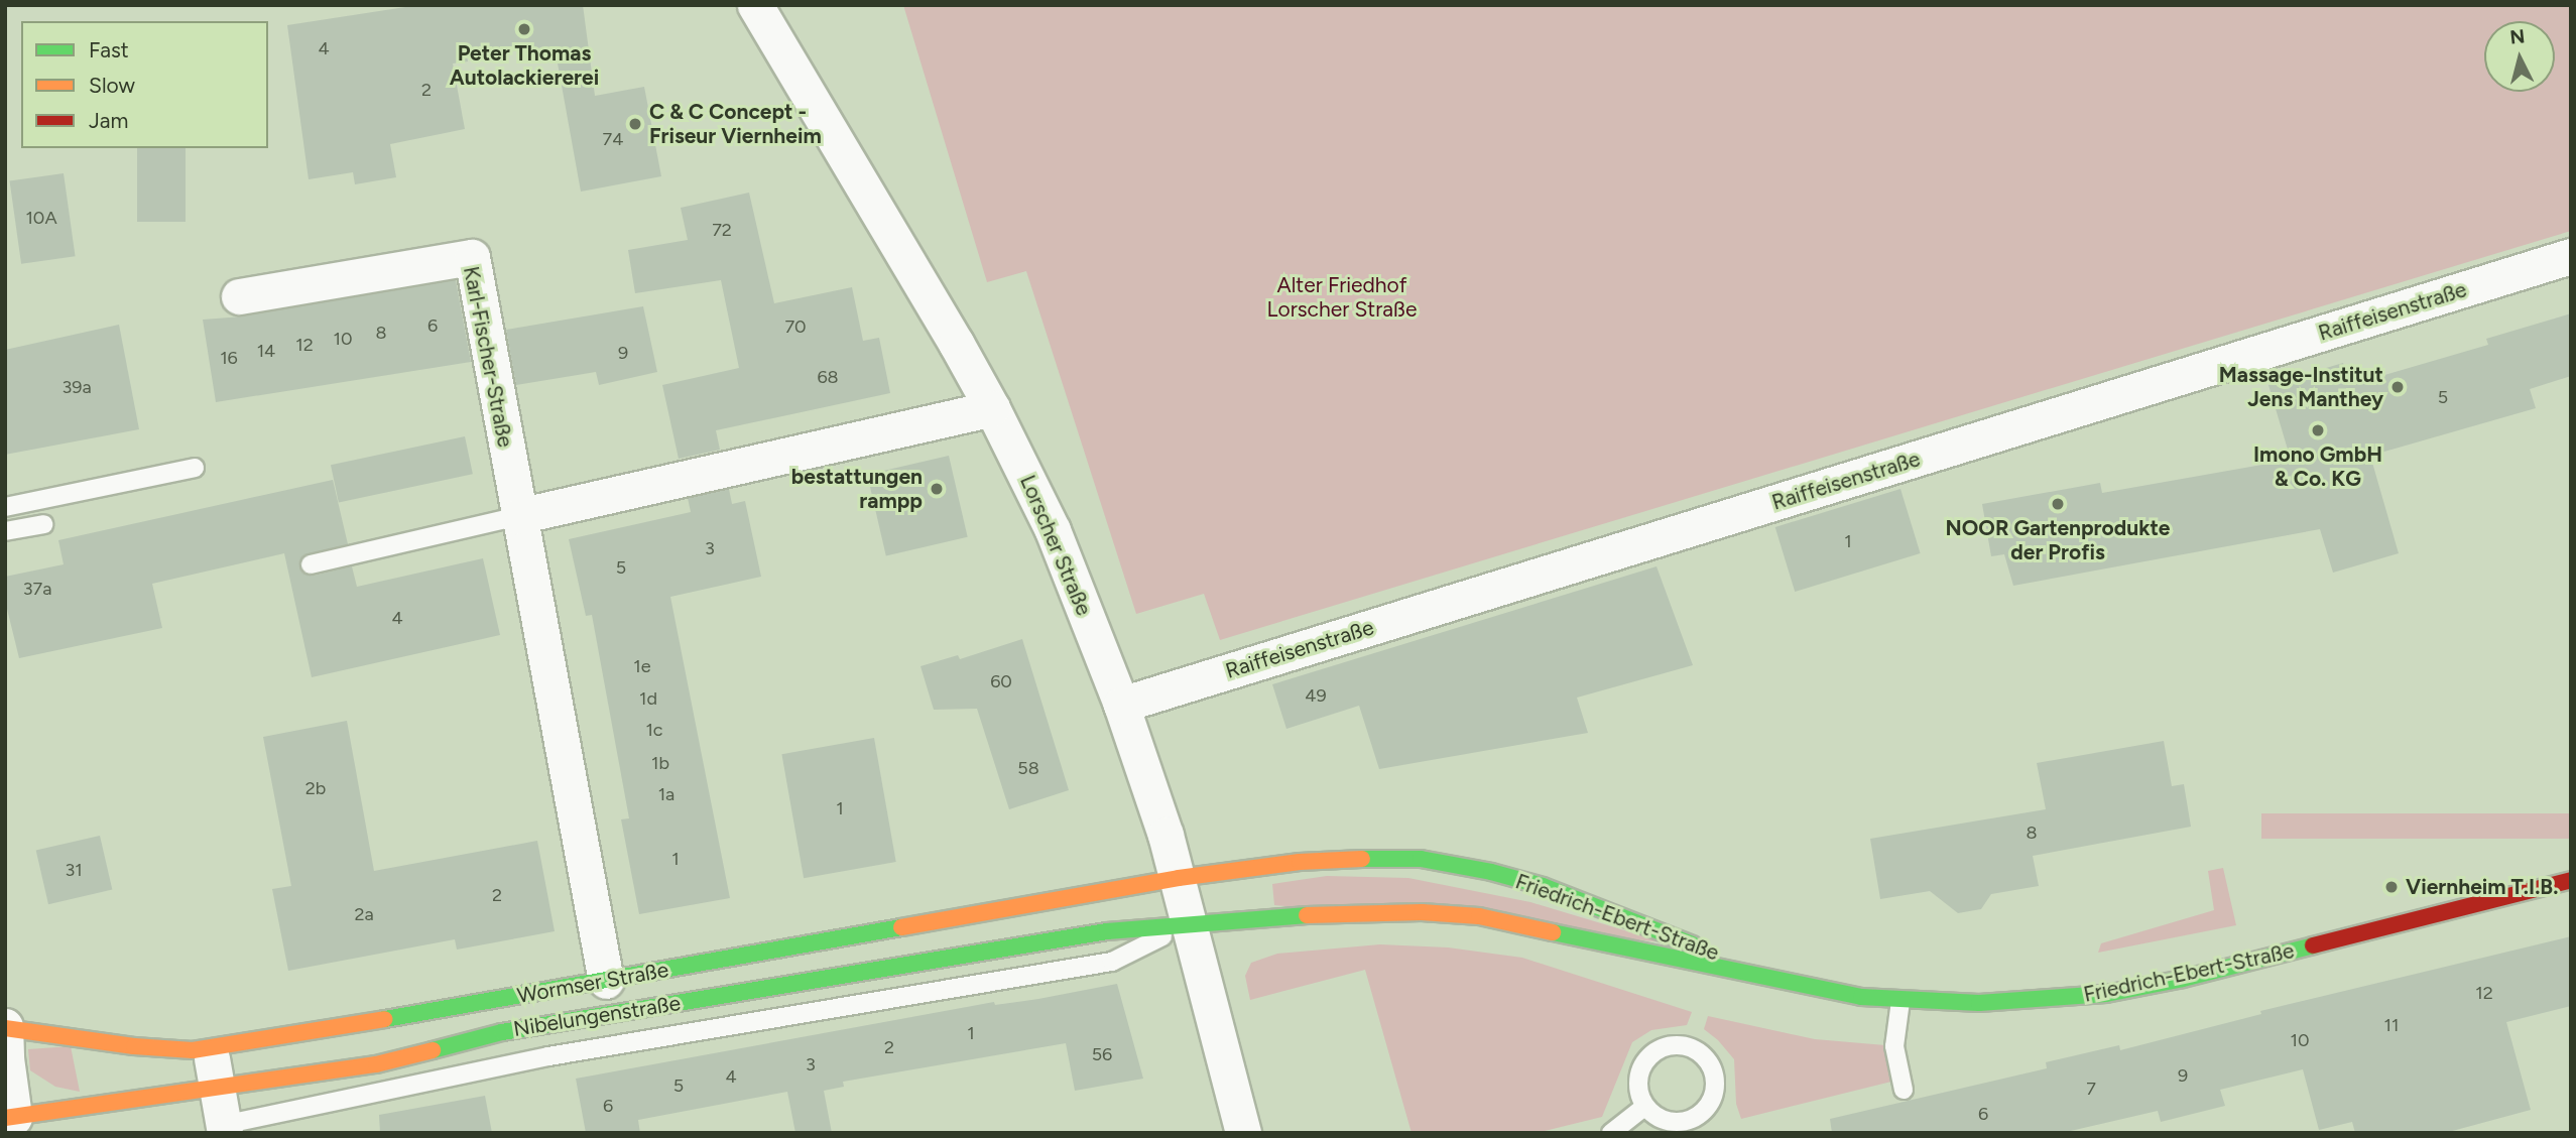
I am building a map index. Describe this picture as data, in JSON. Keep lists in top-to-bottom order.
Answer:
{
  "streets": {
    "street": [
      "Raiffeisenstraße",
      "Karl-Fischer-Straße",
      "Lorscher Straße",
      "Friedrich-Ebert-Straße",
      "Wormser Straße",
      "Nibelungenstraße"
    ]
  },
  "crossings": [
    ["Raiffeisenstraße", "Lorscher Straße"],
    ["Karl-Fischer-Straße", "Wormser Straße"],
    ["Lorscher Straße", "Friedrich-Ebert-Straße"],
    ["Lorscher Straße", "Wormser Straße"],
    ["Lorscher Straße", "Nibelungenstraße"],
    ["Friedrich-Ebert-Straße", "Wormser Straße"],
    ["Friedrich-Ebert-Straße", "Nibelungenstraße"]
  ],
  "parks": ["Alter Friedhof Lorscher Straße"],
  "places": [
    "Peter Thomas Autolackiererei",
    "C & C Concept - Friseur Viernheim",
    "Massage-Institut Jens Manthey",
    "Imono GmbH & Co. KG",
    "bestattungen rampp",
    "NOOR Gartenprodukte der Profis",
    "Viernheim T.I.B."
  ],
  "house_numbers": [
    "4",
    "2",
    "74",
    "10A",
    "72",
    "6",
    "70",
    "8",
    "10",
    "12",
    "14",
    "9",
    "16",
    "68",
    "39a",
    "5",
    "1",
    "3",
    "5",
    "37a",
    "4",
    "1e",
    "60",
    "49",
    "1d",
    "1c",
    "1b",
    "58",
    "2b",
    "1a",
    "1",
    "8",
    "1",
    "31",
    "2",
    "2a",
    "12",
    "11",
    "1",
    "10",
    "2",
    "56",
    "3",
    "9",
    "4",
    "5",
    "7",
    "6",
    "6"
  ],
  "legend": ["Fast", "Slow", "Jam"],
  "north": "top"
}
